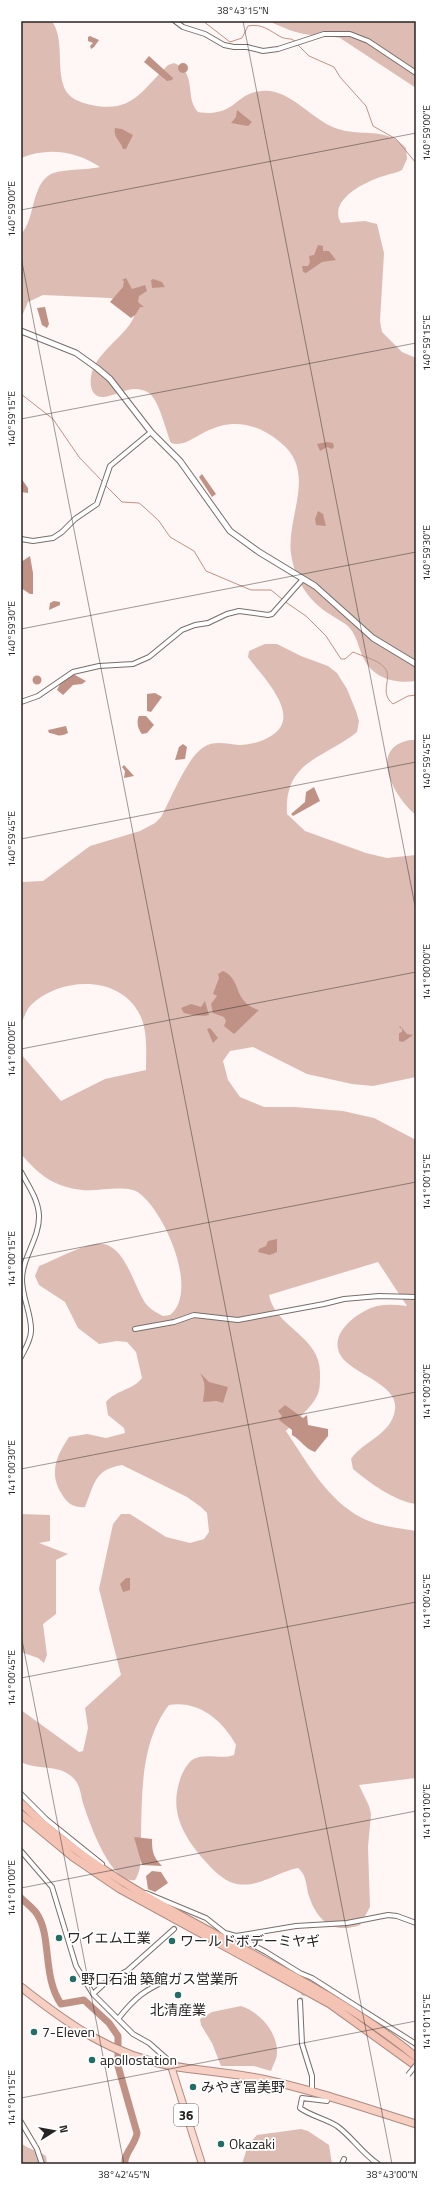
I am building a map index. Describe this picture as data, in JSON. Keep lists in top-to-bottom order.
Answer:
{
  "streets": {
    "main road": ["36"]
  },
  "places": [
    "ワイエム工業",
    "ワールドボデーミヤギ",
    "野口石油 築館ガス営業所",
    "北清産業",
    "7-Eleven",
    "apollostation",
    "みやぎ冨美野",
    "Okazaki"
  ],
  "north": "right",
  "coordinates": [
    "38°43'15\"N",
    "140°59'00\"E",
    "140°59'15\"E",
    "140°59'30\"E",
    "140°59'45\"E",
    "141°00'00\"E",
    "141°00'15\"E",
    "141°00'30\"E",
    "141°00'45\"E",
    "141°01'00\"E",
    "141°01'15\"E",
    "38°42'45\"N",
    "38°43'00\"N"
  ]
}
